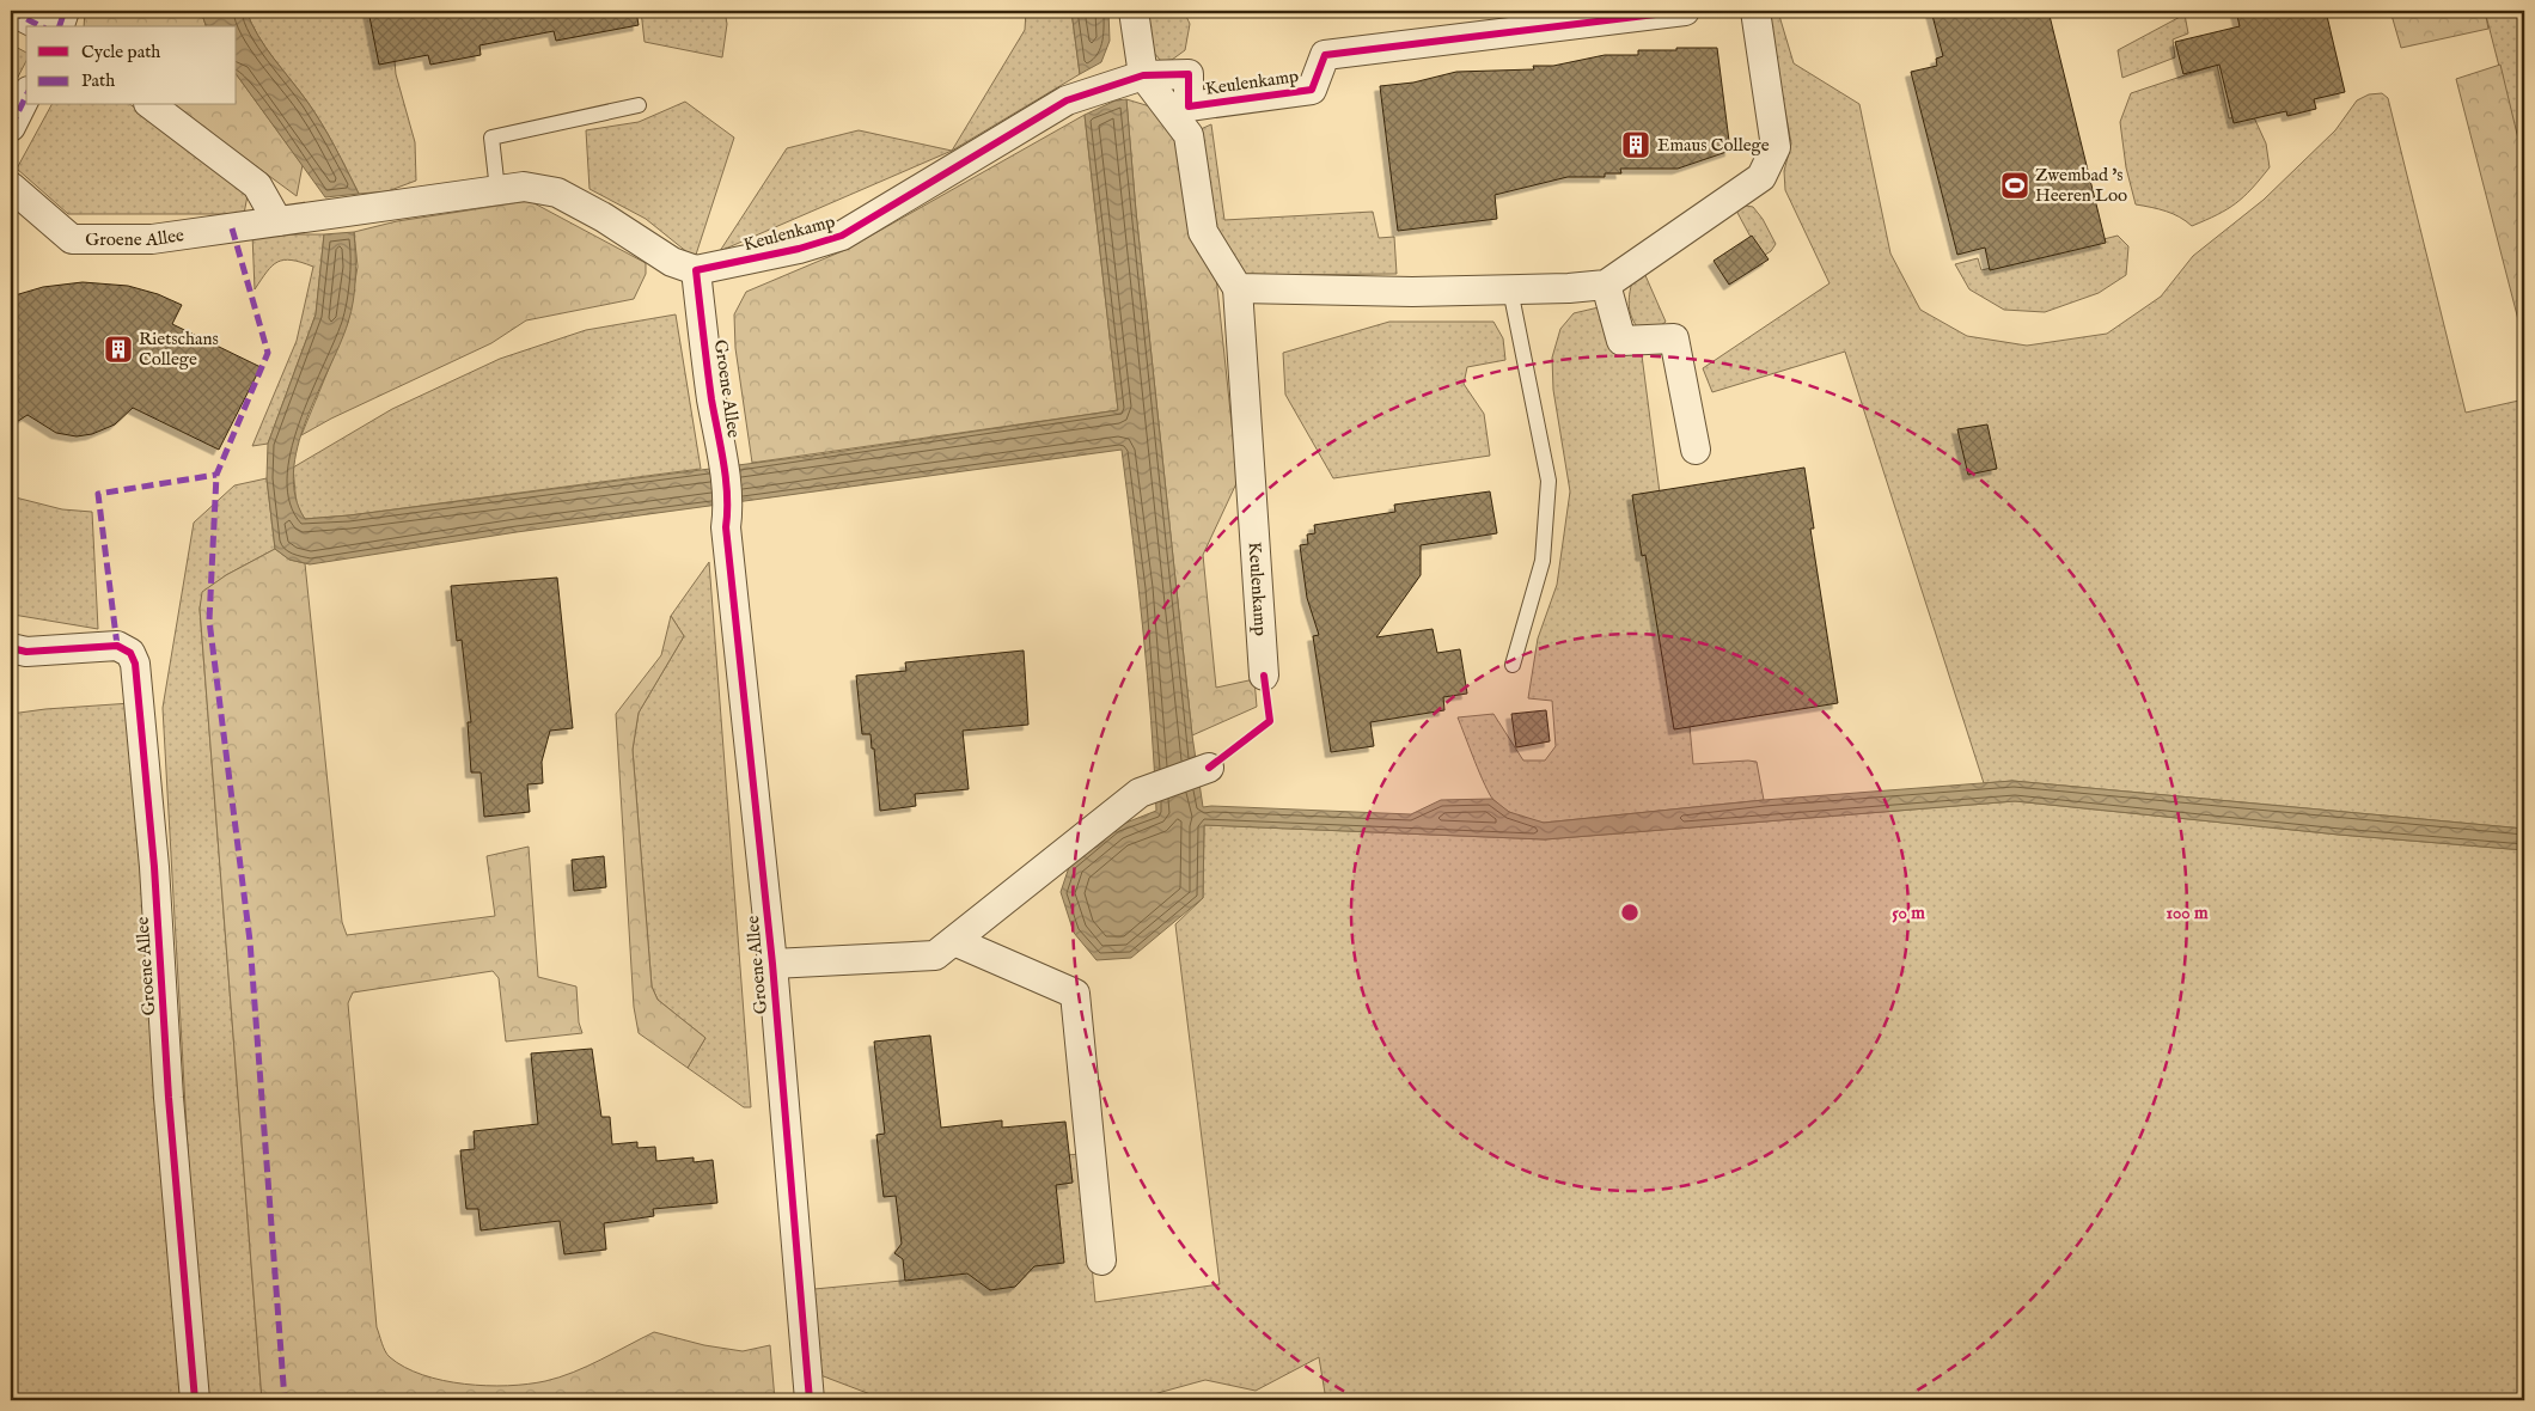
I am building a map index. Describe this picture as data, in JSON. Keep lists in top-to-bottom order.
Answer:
{
  "streets": {
    "street": ["Keulenkamp", "Groene Allee"]
  },
  "crossings": [
    ["Keulenkamp", "Groene Allee"]
  ],
  "places": {
    "building": ["Emaus College", "Rietschans College"],
    "sports": ["Zwembad 's Heeren Loo"]
  },
  "legend": ["Cycle path", "Path"],
  "rings": ["50 m", "100 m"]
}
